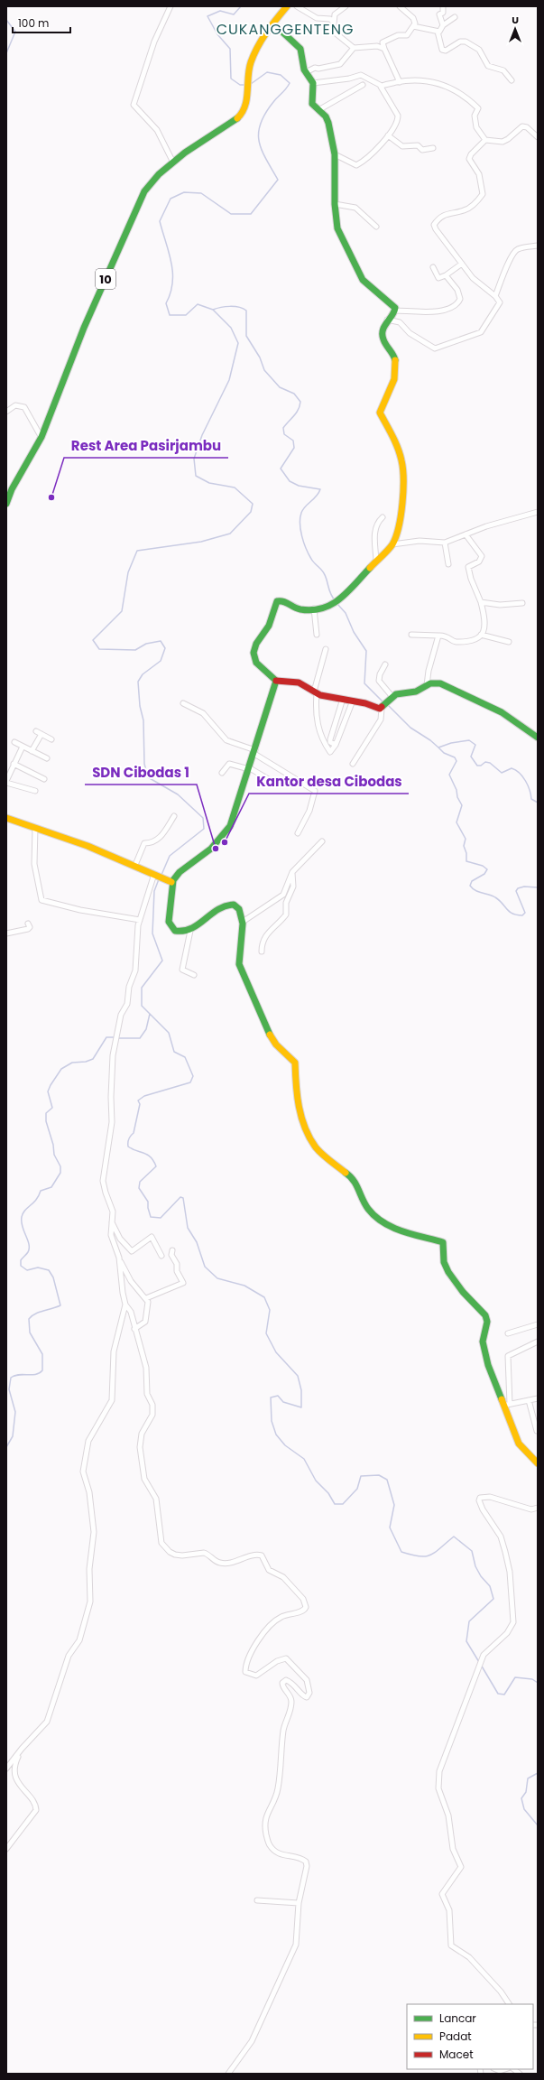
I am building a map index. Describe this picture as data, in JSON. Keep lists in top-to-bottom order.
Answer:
{
  "streets": {
    "main road": ["10"]
  },
  "districts": ["CUKANGGENTENG"],
  "places": ["Rest Area Pasirjambu", "Kantor desa Cibodas", "SDN Cibodas 1"],
  "legend": ["Lancar", "Padat", "Macet"],
  "scale_bar": "100 m",
  "north": "top"
}
